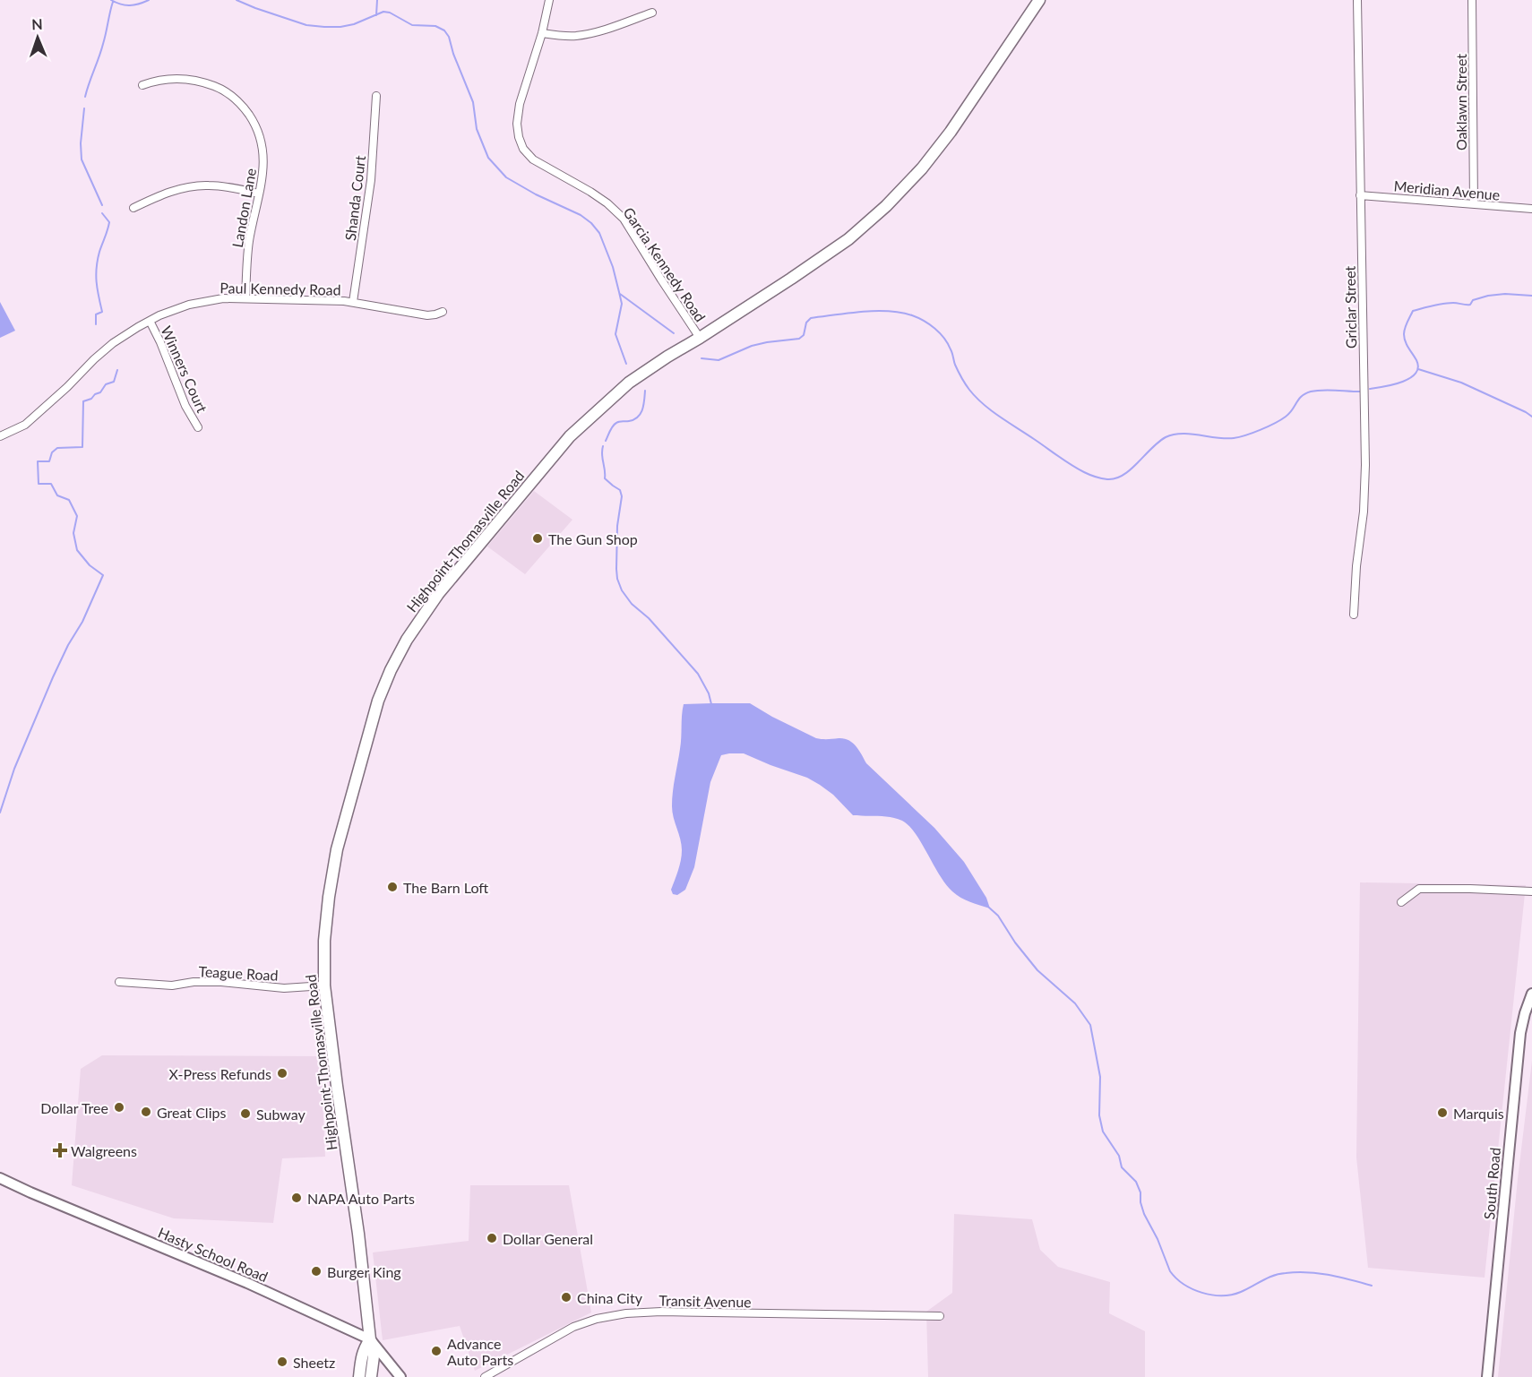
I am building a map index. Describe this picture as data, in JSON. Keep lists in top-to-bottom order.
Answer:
{
  "streets": {
    "main road": ["Highpoint-Thomasville Road"],
    "street": [
      "Oaklawn Street",
      "Meridian Avenue",
      "Shanda Court",
      "Landon Lane",
      "Garcia Kennedy Road",
      "Paul Kennedy Road",
      "Griclar Street",
      "Winners Court",
      "Teague Road",
      "South Road",
      "Hasty School Road",
      "Transit Avenue"
    ]
  },
  "crossings": [
    ["Oaklawn Street", "Meridian Avenue"],
    ["Meridian Avenue", "Griclar Street"],
    ["Shanda Court", "Paul Kennedy Road"],
    ["Landon Lane", "Paul Kennedy Road"],
    ["Garcia Kennedy Road", "Highpoint-Thomasville Road"],
    ["Paul Kennedy Road", "Winners Court"],
    ["Highpoint-Thomasville Road", "Teague Road"],
    ["Highpoint-Thomasville Road", "Hasty School Road"]
  ],
  "places": {
    "other": [
      "The Gun Shop",
      "The Barn Loft",
      "X-Press Refunds",
      "Dollar Tree",
      "Great Clips",
      "Marquis",
      "Subway",
      "NAPA Auto Parts",
      "Dollar General",
      "Burger King",
      "China City",
      "Advance Auto Parts",
      "Sheetz"
    ],
    "health": ["Walgreens"]
  },
  "north": "top"
}
